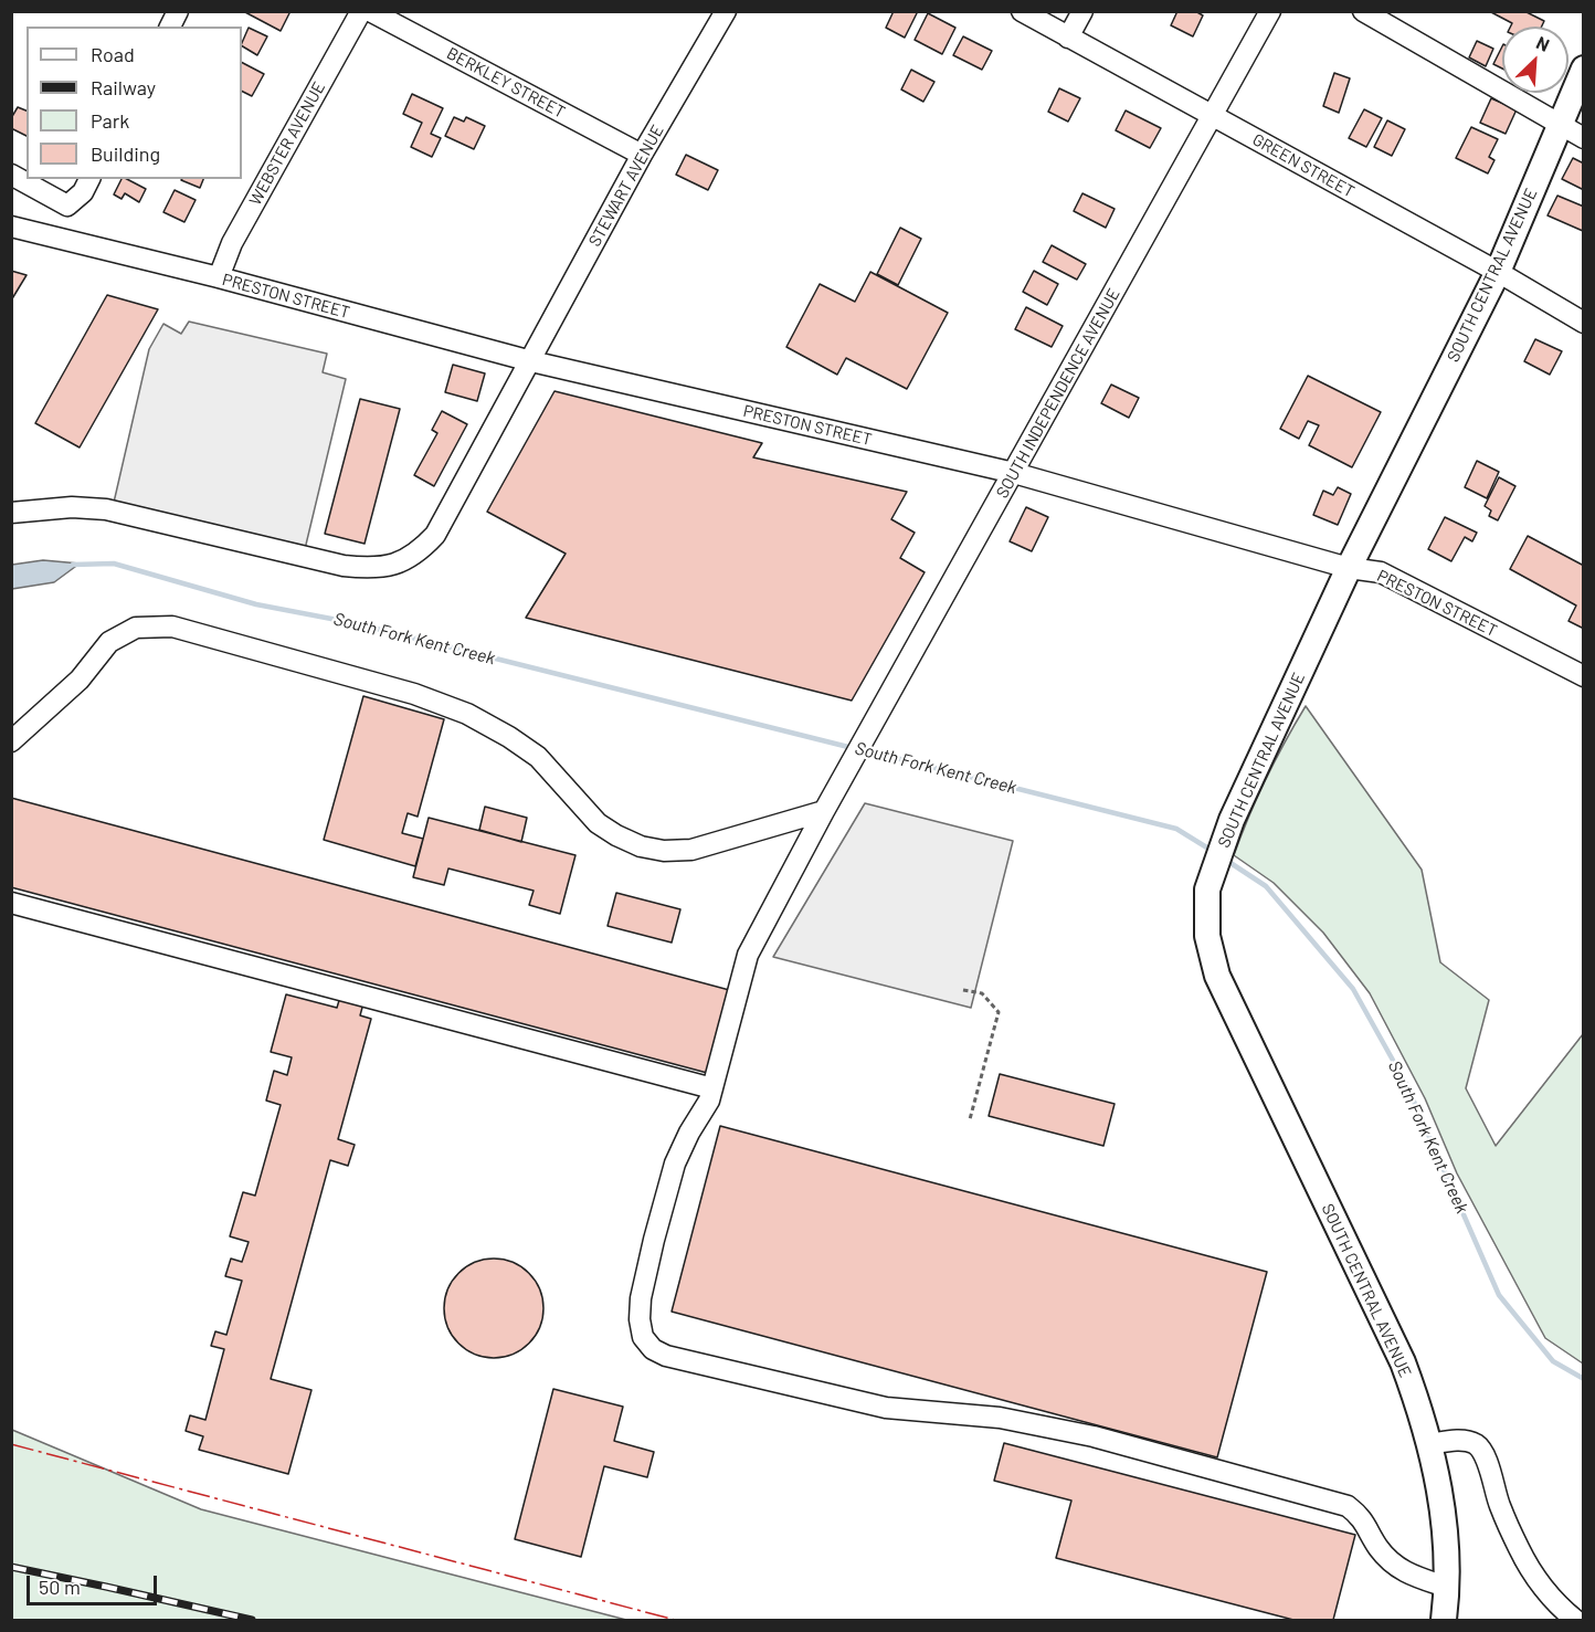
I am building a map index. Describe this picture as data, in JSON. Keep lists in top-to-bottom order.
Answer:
{
  "streets": {
    "main road": ["SOUTH CENTRAL AVENUE"],
    "street": [
      "BERKLEY STREET",
      "WEBSTER AVENUE",
      "GREEN STREET",
      "STEWART AVENUE",
      "PRESTON STREET",
      "SOUTH INDEPENDENCE AVENUE"
    ]
  },
  "crossings": [
    ["BERKLEY STREET", "STEWART AVENUE"],
    ["WEBSTER AVENUE", "PRESTON STREET"],
    ["GREEN STREET", "SOUTH CENTRAL AVENUE"],
    ["GREEN STREET", "SOUTH INDEPENDENCE AVENUE"],
    ["STEWART AVENUE", "PRESTON STREET"],
    ["SOUTH CENTRAL AVENUE", "PRESTON STREET"],
    ["SOUTH CENTRAL AVENUE", "SOUTH INDEPENDENCE AVENUE"],
    ["PRESTON STREET", "SOUTH INDEPENDENCE AVENUE"]
  ],
  "water": ["South Fork Kent Creek"],
  "legend": [
    "Road",
    "Railway",
    "Park",
    "Building"
  ],
  "scale_bar": "50 m",
  "north": "top right"
}
